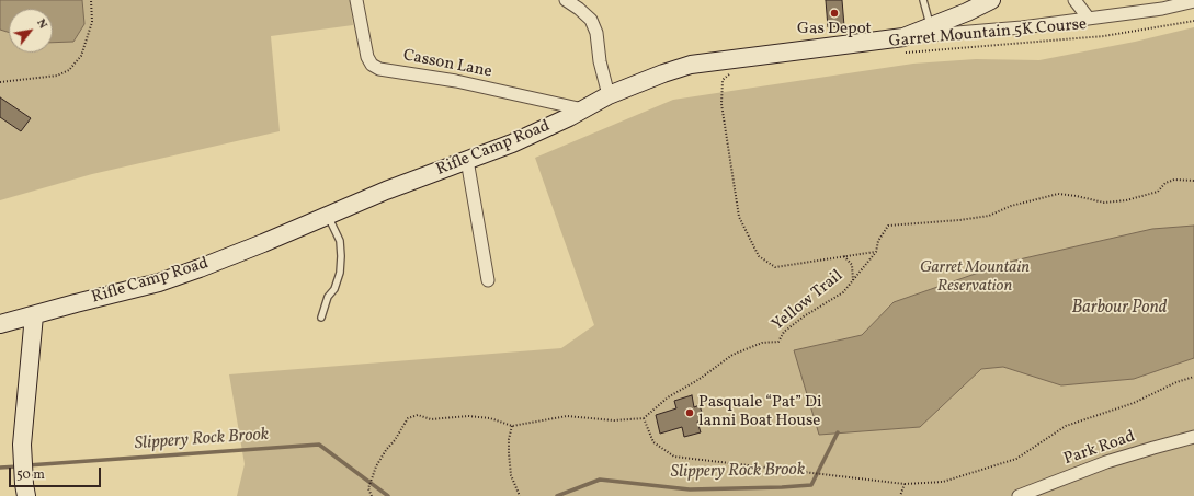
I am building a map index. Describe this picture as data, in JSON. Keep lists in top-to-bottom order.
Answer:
{
  "streets": {
    "street": ["Casson Lane", "Rifle Camp Road", "Park Road"],
    "path": ["Garret Mountain 5K Course", "Yellow Trail"]
  },
  "crossings": [
    ["Garret Mountain 5K Course", "Rifle Camp Road"],
    ["Casson Lane", "Rifle Camp Road"]
  ],
  "water": ["Barbour Pond", "Slippery Rock Brook"],
  "parks": ["Garret Mountain Reservation"],
  "places": ["Gas Depot", "Pasquale “Pat” Di lanni Boat House"],
  "scale_bar": "50 m",
  "north": "top right"
}
